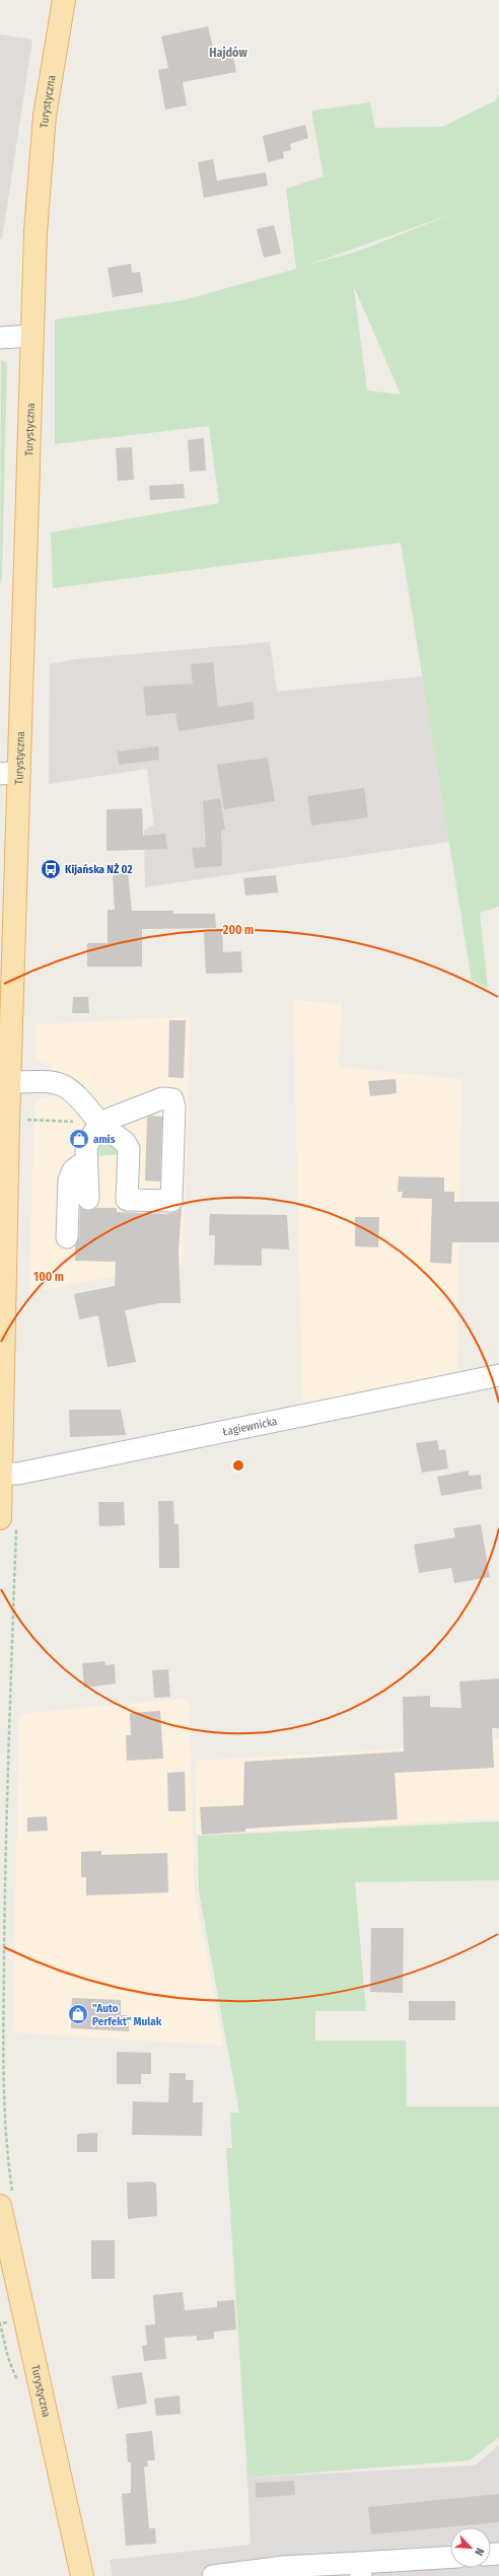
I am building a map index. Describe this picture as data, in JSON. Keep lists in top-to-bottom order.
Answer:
{
  "streets": {
    "main road": ["Turystyczna"],
    "street": ["Łagiewnicka"]
  },
  "crossings": [
    ["Turystyczna", "Łagiewnicka"]
  ],
  "districts": ["Hajdów"],
  "places": {
    "bus stop": ["Kijańska NŻ 02"],
    "shop": ["amis", "\"Auto Perfekt\" Mulak"]
  },
  "north": "bottom right",
  "rings": ["200 m", "100 m"]
}
